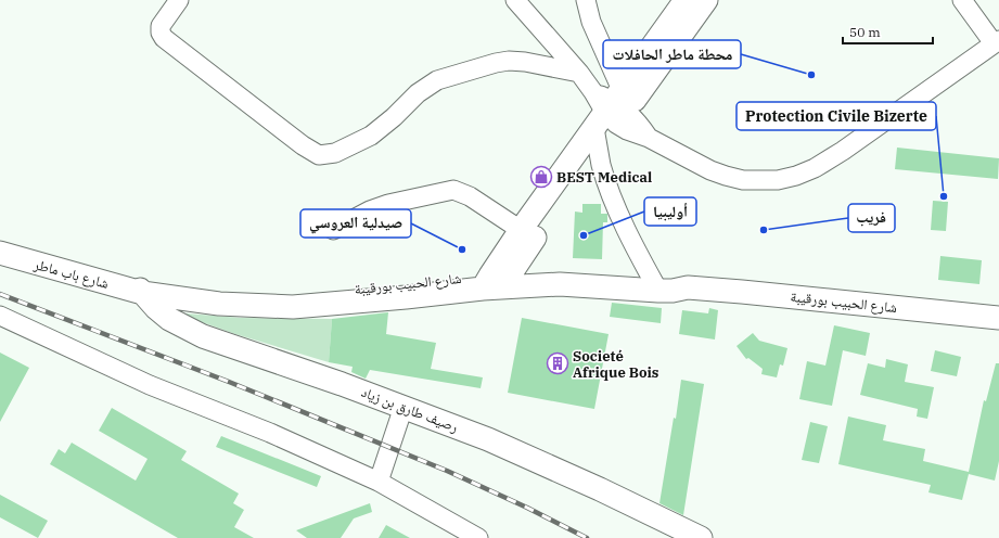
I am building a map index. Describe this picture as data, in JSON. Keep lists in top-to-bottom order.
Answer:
{
  "streets": {
    "main road": ["شارع باب ماطر", "شارع الحبيب بورقيبة", "رصيف طارق بن زياد"]
  },
  "crossings": [
    ["شارع باب ماطر", "شارع الحبيب بورقيبة"],
    ["شارع باب ماطر", "رصيف طارق بن زياد"],
    ["شارع الحبيب بورقيبة", "رصيف طارق بن زياد"]
  ],
  "places": {
    "other": [
      "محطة ماطر الحافلات",
      "Protection Civile Bizerte",
      "فريب",
      "أوليبيا",
      "صيدلية العروسي"
    ],
    "shop": ["BEST Medical"],
    "building": ["Societé Afrique Bois"]
  },
  "scale_bar": "50 m"
}
